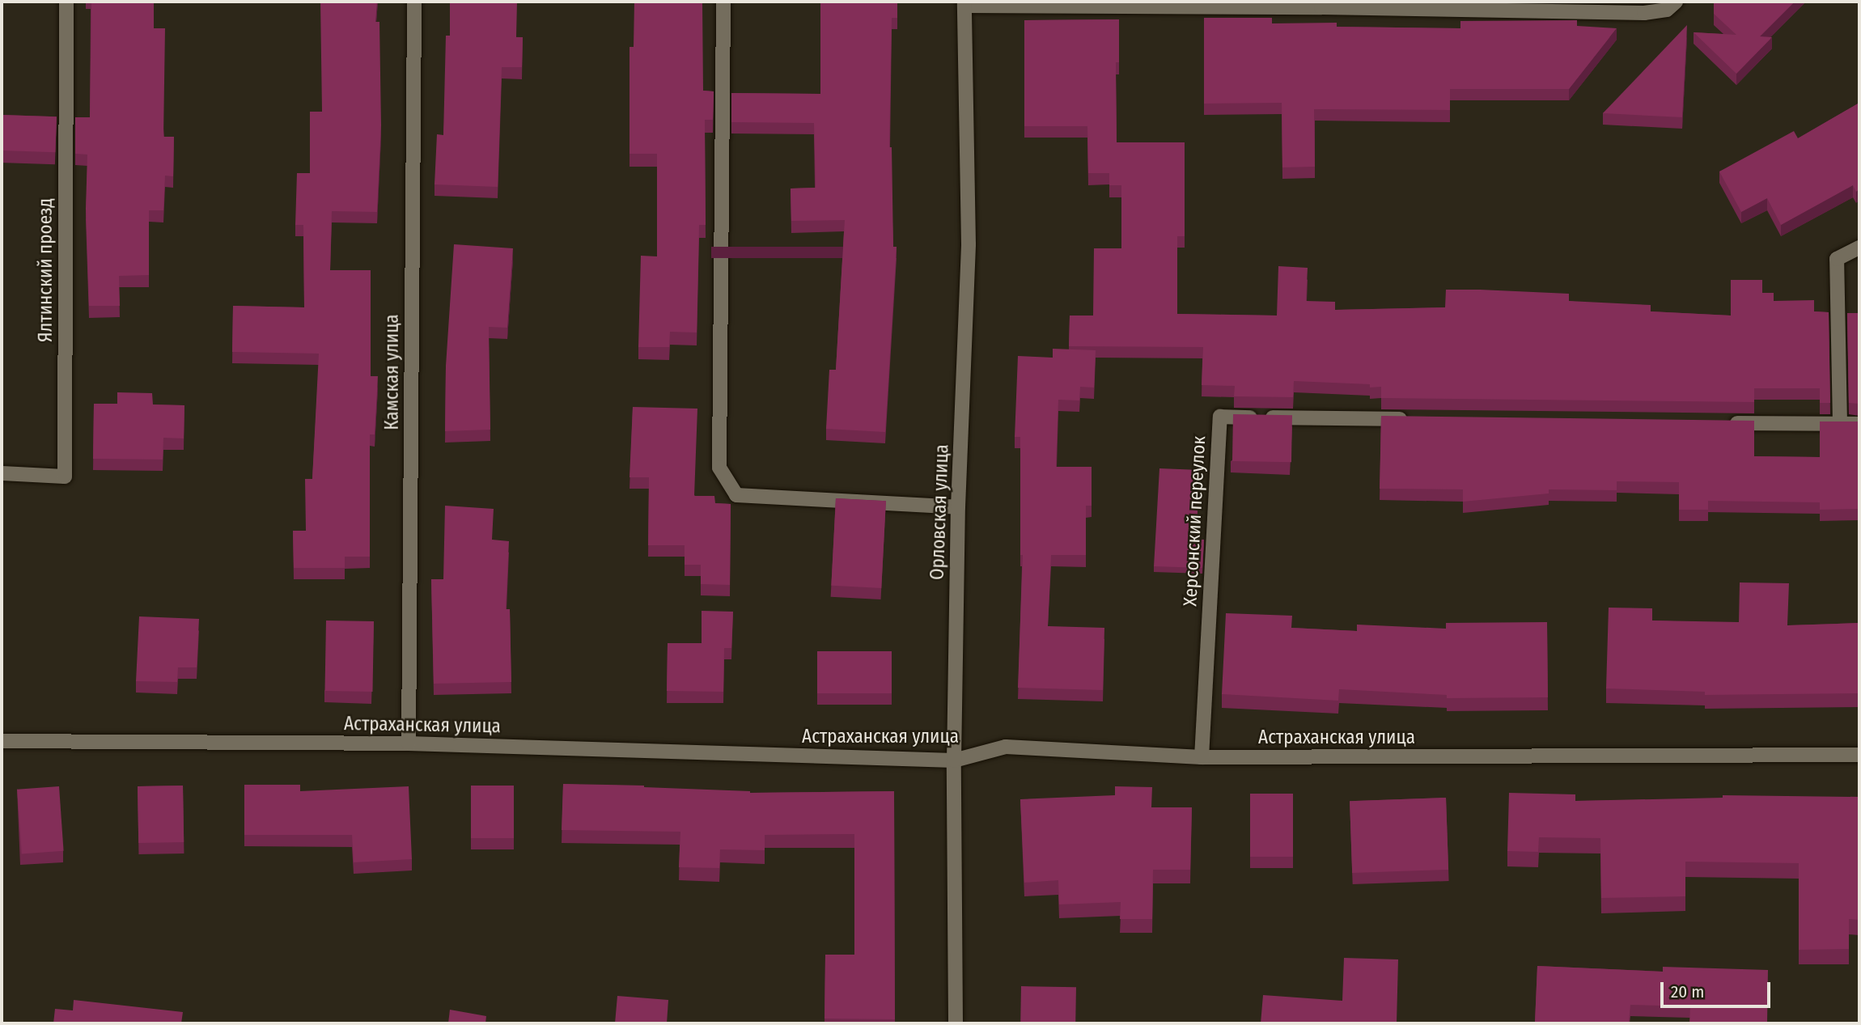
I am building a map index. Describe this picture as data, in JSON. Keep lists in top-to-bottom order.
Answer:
{
  "streets": {
    "street": [
      "Ялтинский проезд",
      "Камская улица",
      "Орловская улица",
      "Херсонский переулок",
      "Астраханская улица"
    ]
  },
  "crossings": [
    ["Камская улица", "Астраханская улица"],
    ["Орловская улица", "Астраханская улица"],
    ["Херсонский переулок", "Астраханская улица"]
  ],
  "scale_bar": "20 m"
}
